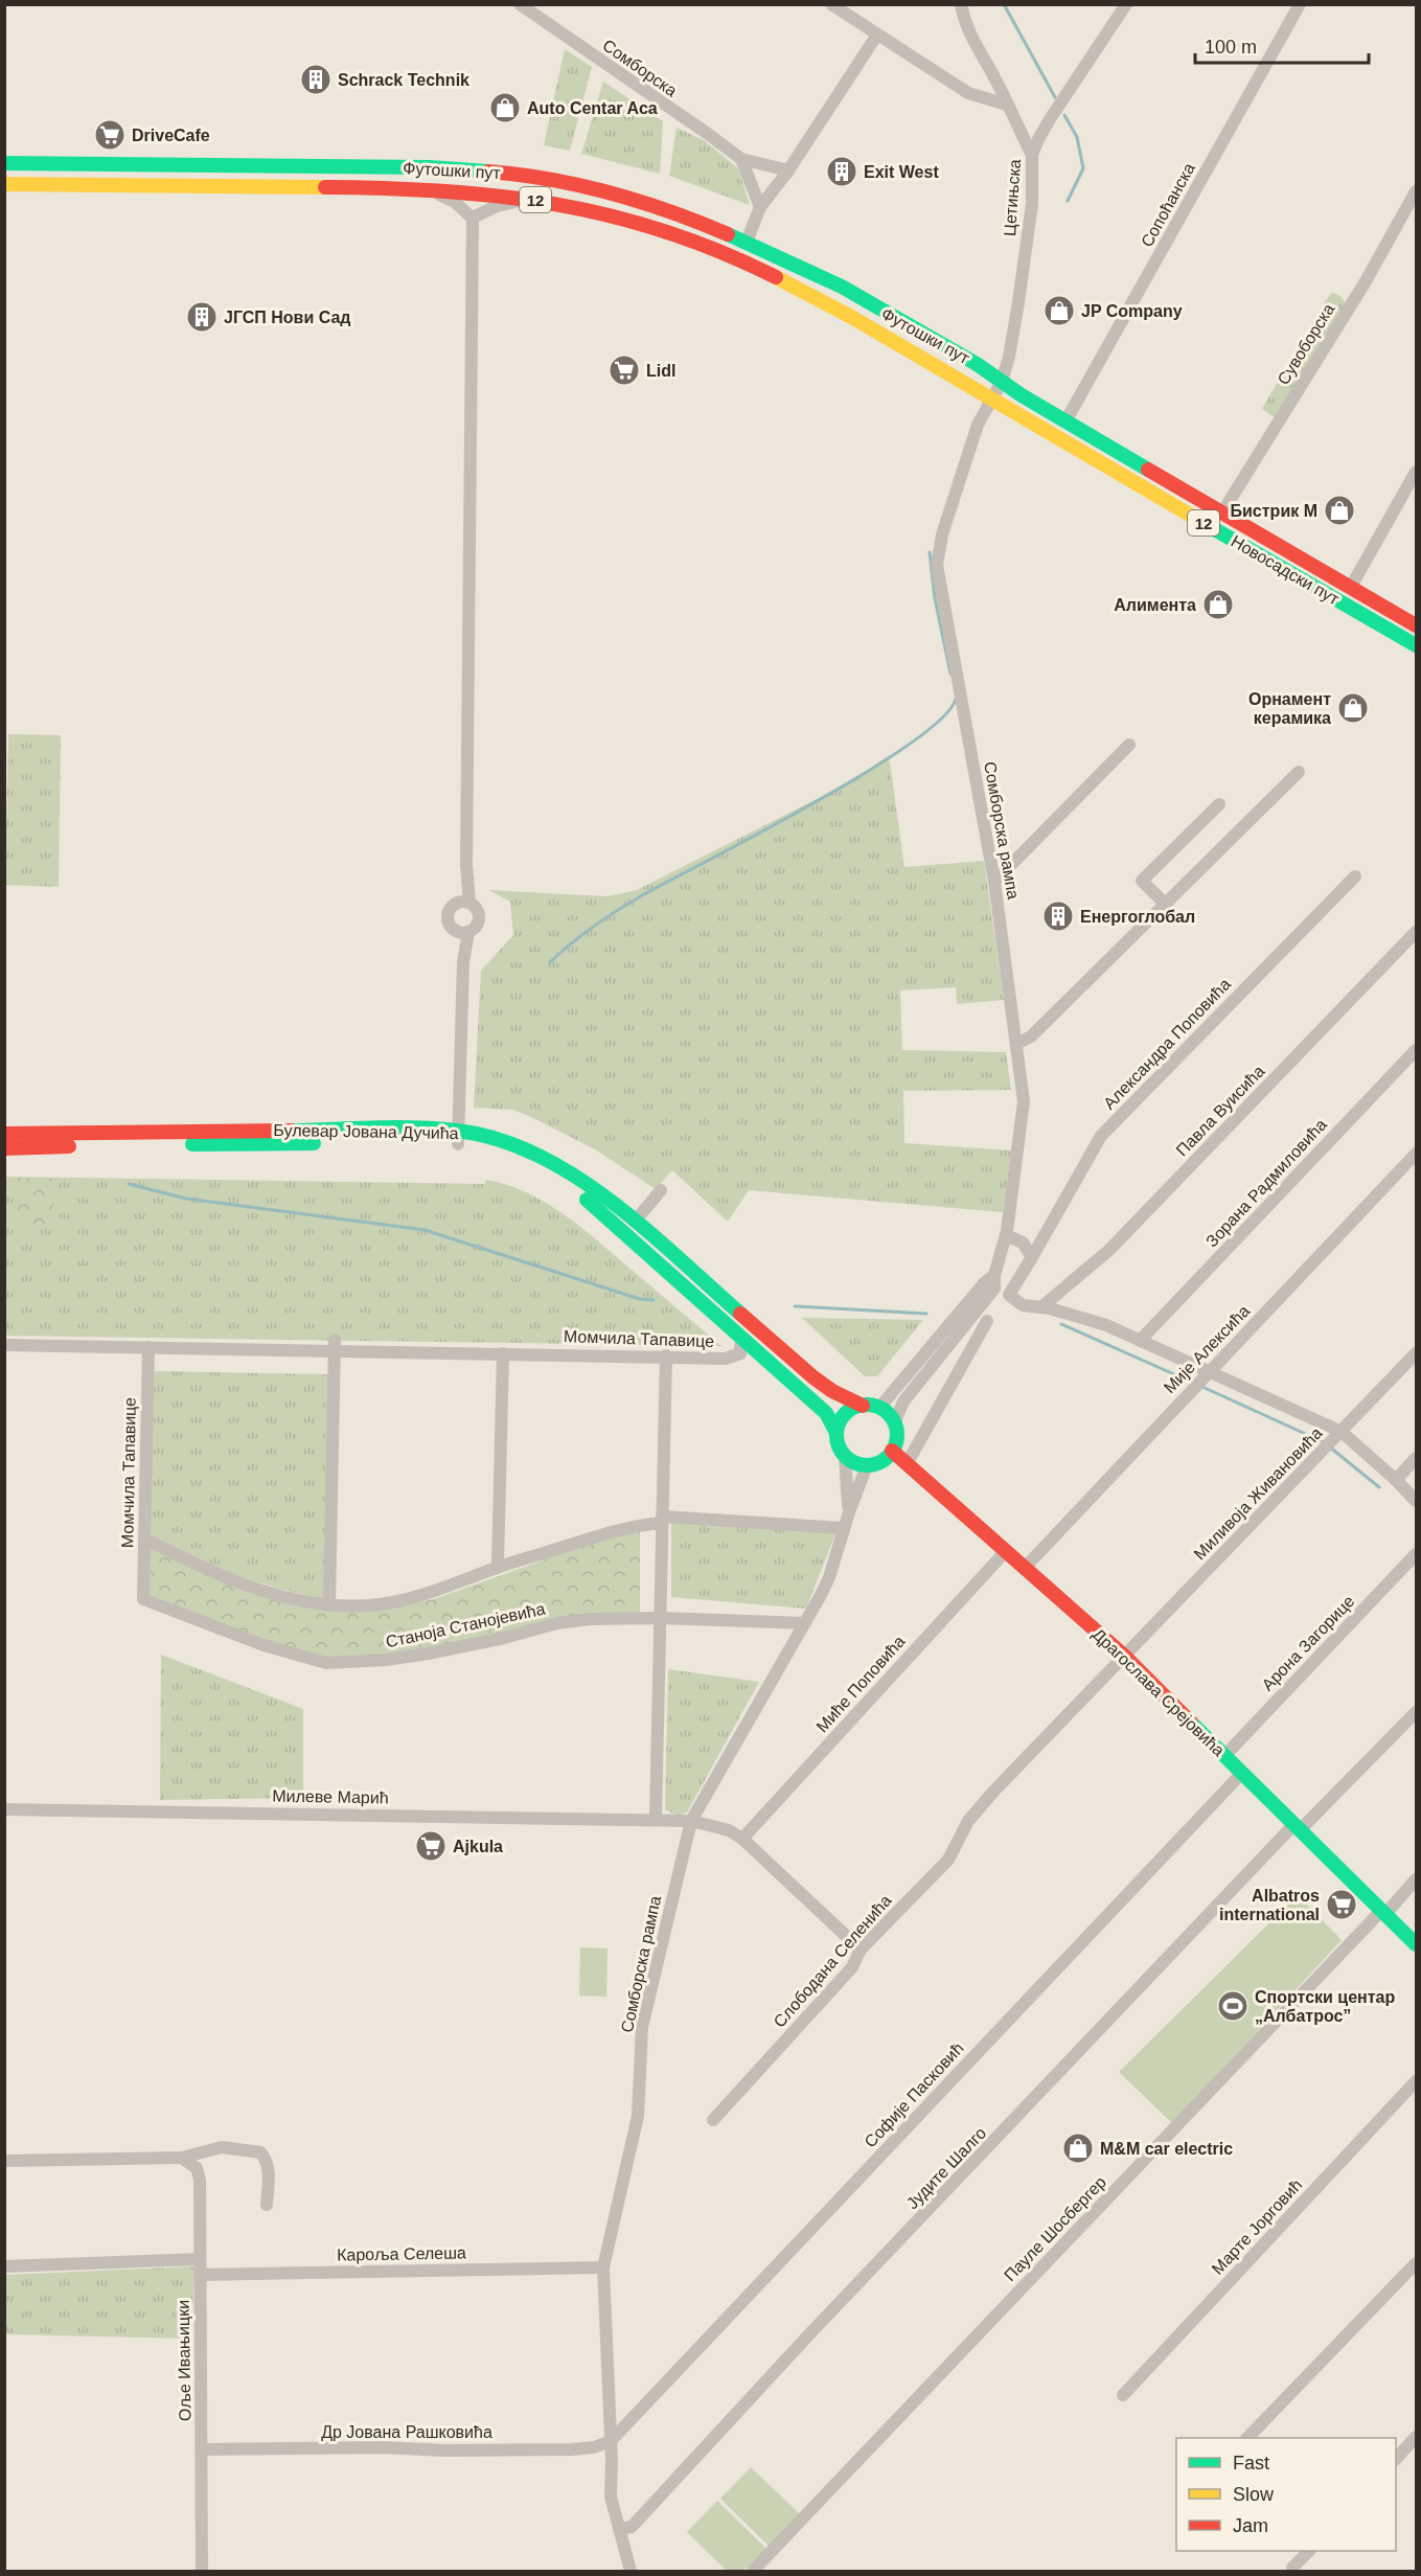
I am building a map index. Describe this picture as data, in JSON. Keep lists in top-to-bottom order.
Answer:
{
  "streets": {
    "main road": [
      "Футошки пут",
      "12",
      "Новосадски пут",
      "Булевар Јована Дучића",
      "Драгослава Срејовића"
    ],
    "street": [
      "Сомборска",
      "Цетињска",
      "Сопоћанска",
      "Сувоборска",
      "Сомборска рампа",
      "Александра Поповића",
      "Павла Вуисића",
      "Зорана Радмиловића",
      "Момчила Тапавице",
      "Мије Алексића",
      "Миливоја Живановића",
      "Станоја Станојевића",
      "Арона Загорице",
      "Миће Поповића",
      "Милеве Марић",
      "Слободана Селенића",
      "Софије Пасковић",
      "Јудите Шалго",
      "Марте Јорговић",
      "Пауле Шосбергер",
      "Кароља Селеша",
      "Оље Ивањицки",
      "Др Јована Рашковића"
    ]
  },
  "crossings": [
    ["Футошки пут", "Цетињска"],
    ["Футошки пут", "Новосадски пут"],
    ["Футошки пут", "Сомборска рампа"],
    ["Цетињска", "Новосадски пут"],
    ["Цетињска", "Сомборска рампа"],
    ["Сопоћанска", "Новосадски пут"],
    ["Сувоборска", "Новосадски пут"],
    ["Новосадски пут", "Сомборска рампа"],
    ["Сомборска рампа", "Булевар Јована Дучића"],
    ["Сомборска рампа", "Станоја Станојевића"],
    ["Сомборска рампа", "Драгослава Срејовића"],
    ["Сомборска рампа", "Милеве Марић"],
    ["Сомборска рампа", "Софије Пасковић"],
    ["Сомборска рампа", "Јудите Шалго"],
    ["Сомборска рампа", "Кароља Селеша"],
    ["Сомборска рампа", "Др Јована Рашковића"],
    ["Александра Поповића", "Павла Вуисића"],
    ["Булевар Јована Дучића", "Момчила Тапавице"],
    ["Булевар Јована Дучића", "Драгослава Срејовића"],
    ["Момчила Тапавице", "Станоја Станојевића"],
    ["Мије Алексића", "Драгослава Срејовића"],
    ["Миливоја Живановића", "Драгослава Срејовића"],
    ["Миливоја Живановића", "Слободана Селенића"],
    ["Арона Загорице", "Драгослава Срејовића"],
    ["Миће Поповића", "Драгослава Срејовића"],
    ["Миће Поповића", "Милеве Марић"],
    ["Драгослава Срејовића", "Слободана Селенића"],
    ["Драгослава Срејовића", "Софије Пасковић"],
    ["Драгослава Срејовића", "Јудите Шалго"],
    ["Драгослава Срејовића", "Пауле Шосбергер"],
    ["Милеве Марић", "Слободана Селенића"],
    ["Софије Пасковић", "Др Јована Рашковића"],
    ["Кароља Селеша", "Оље Ивањицки"],
    ["Оље Ивањицки", "Др Јована Рашковића"]
  ],
  "places": {
    "building": [
      "Schrack Technik",
      "Exit West",
      "ЈГСП Нови Сад",
      "Енергоглобал"
    ],
    "shop": [
      "Auto Centar Aca",
      "JP Company",
      "Бистрик М",
      "Алимента",
      "Орнамент керамика",
      "M&M car electric"
    ],
    "supermarket": [
      "DriveCafe",
      "Lidl",
      "Ajkula",
      "Albatros international"
    ],
    "sports": ["Спортски центар „Албатрос”"]
  },
  "legend": ["Fast", "Slow", "Jam"],
  "scale_bar": "100 m"
}
